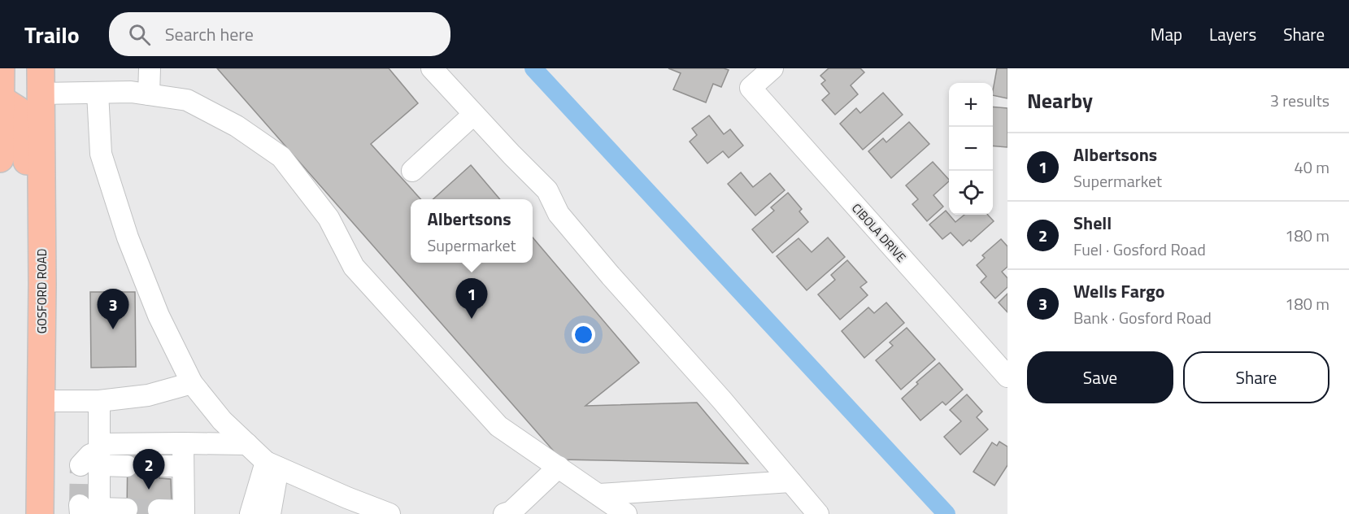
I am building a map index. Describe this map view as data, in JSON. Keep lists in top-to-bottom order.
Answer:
{
  "streets": {
    "main road": ["GOSFORD ROAD"],
    "street": ["CIBOLA DRIVE"]
  },
  "page": {
    "header": "Trailo",
    "search": "Search here",
    "nav": ["Map", "Layers", "Share"],
    "heading": ["Nearby", "3 results"],
    "map_buttons": ["+", "−"],
    "list": [
      {
        "mark": "1",
        "name": "Albertsons",
        "note": "Supermarket",
        "value": "40 m"
      },
      {
        "mark": "2",
        "name": "Shell",
        "note": "Fuel · Gosford Road",
        "value": "180 m"
      },
      {
        "mark": "3",
        "name": "Wells Fargo",
        "note": "Bank · Gosford Road",
        "value": "180 m"
      }
    ],
    "popup": ["Albertsons", "Supermarket"],
    "pins": ["1", "3", "2"],
    "buttons": ["Save", "Share"]
  }
}
